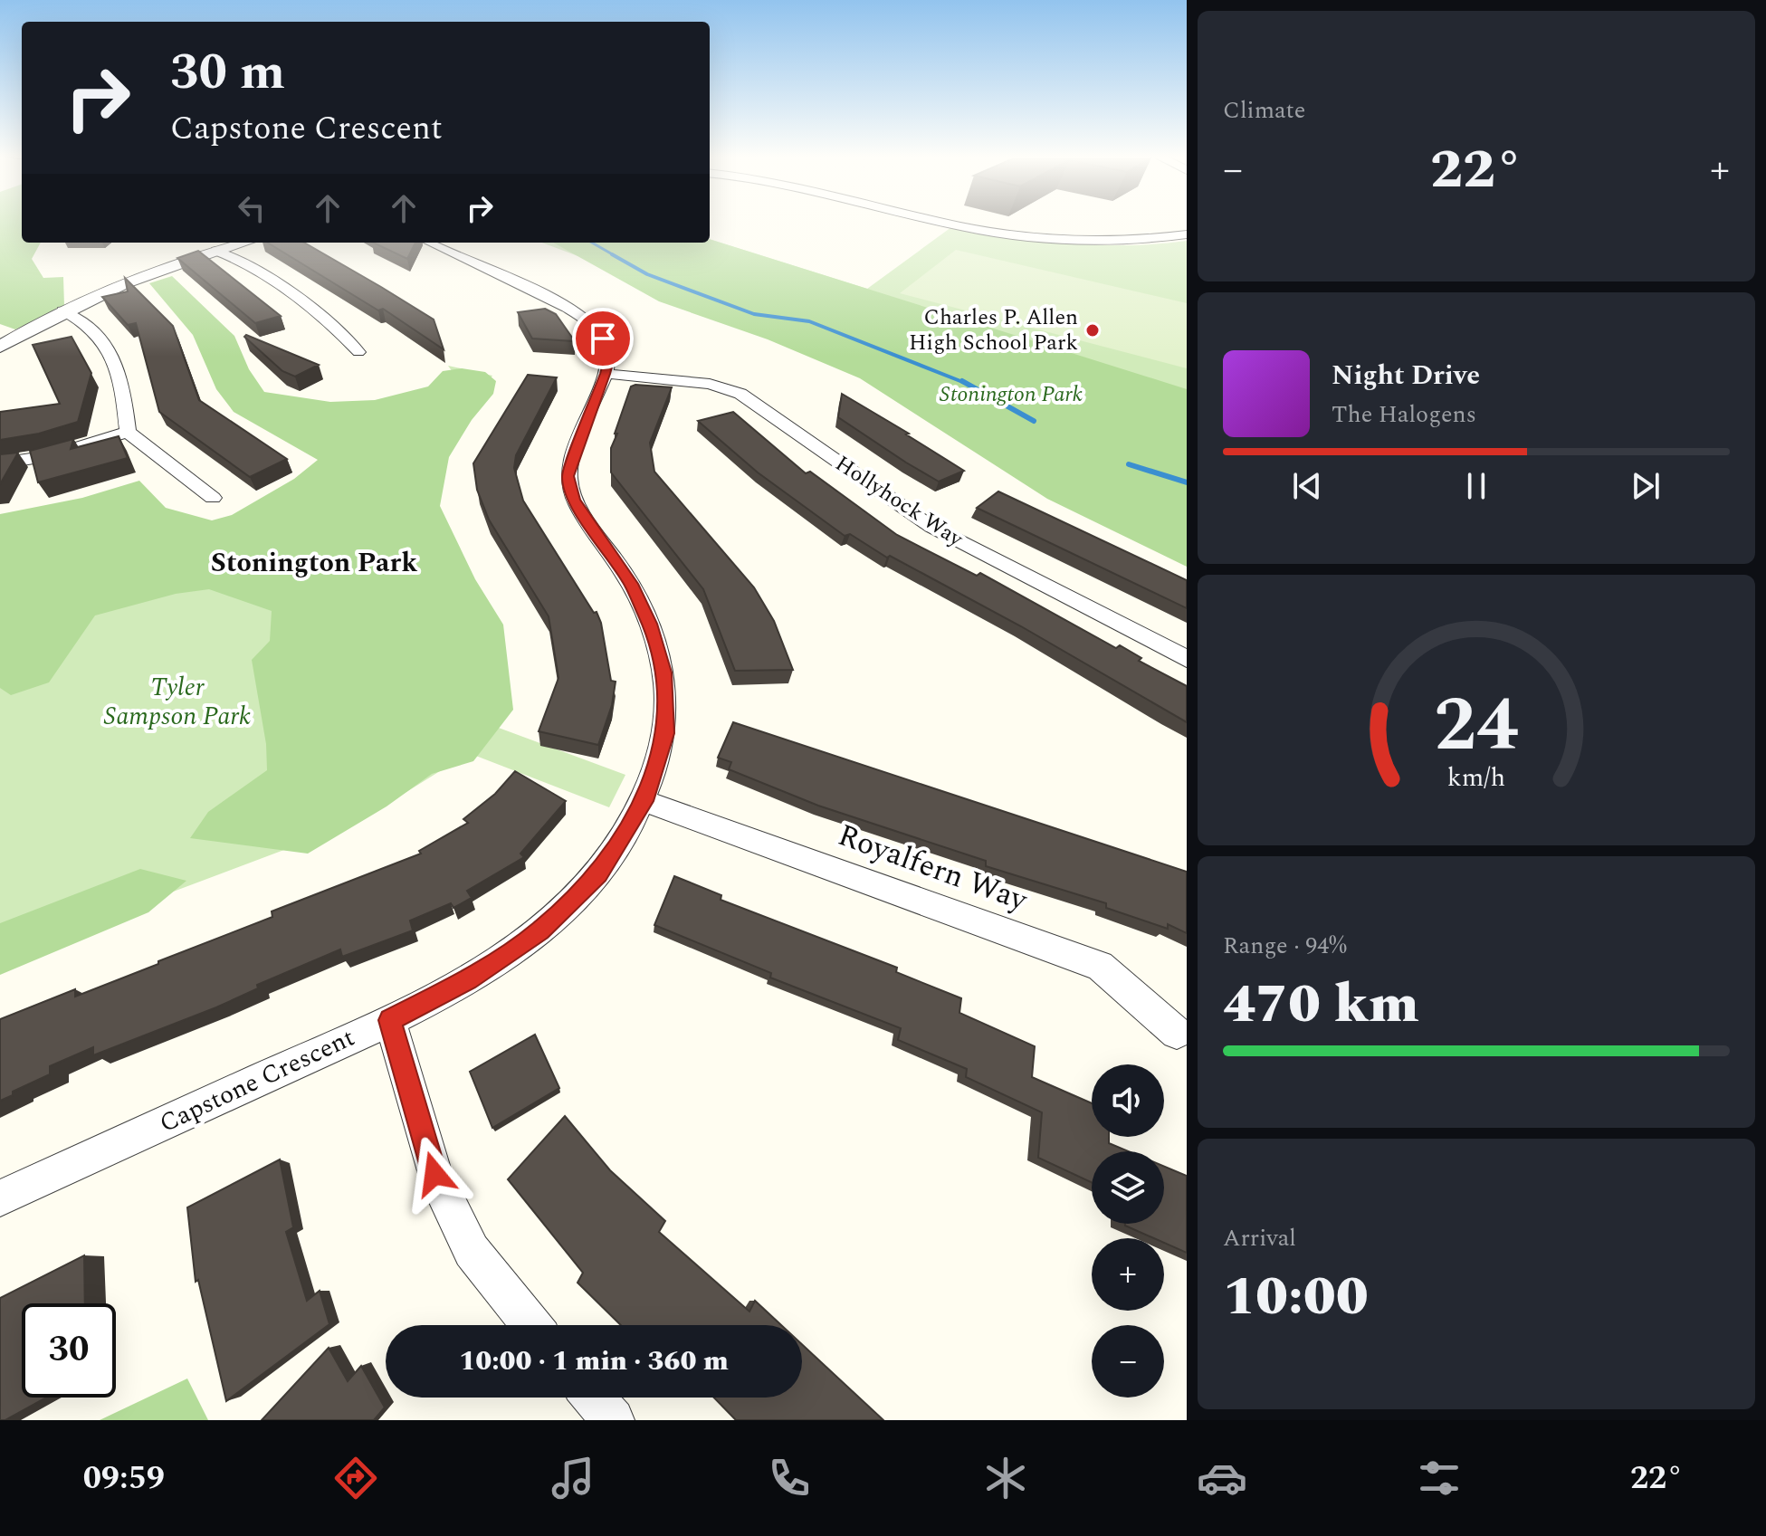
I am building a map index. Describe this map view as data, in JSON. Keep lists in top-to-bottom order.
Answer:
{
  "streets": {
    "street": ["Hollyhock Way", "Royalfern Way", "Capstone Crescent"]
  },
  "crossings": [
    ["Hollyhock Way", "Capstone Crescent"],
    ["Royalfern Way", "Capstone Crescent"]
  ],
  "districts": ["Stonington Park"],
  "parks": ["Stonington Park", "Tyler Sampson Park"],
  "places": ["Charles P. Allen High School Park"],
  "page": {
    "tile": [
      "Climate",
      ["Range · 94%", "470 km"],
      ["Arrival", "10:00"]
    ],
    "turn": ["30 m", "Capstone Crescent"],
    "heat": ["−", "22°", "+"],
    "song": ["Night Drive", "The Halogens"],
    "map_buttons": ["+", "−"],
    "limit": "30",
    "trip": "10:00 · 1 min · 360 m",
    "tabs": ["09:59", "22°"],
    "gauge": ["24", "km/h"]
  }
}
